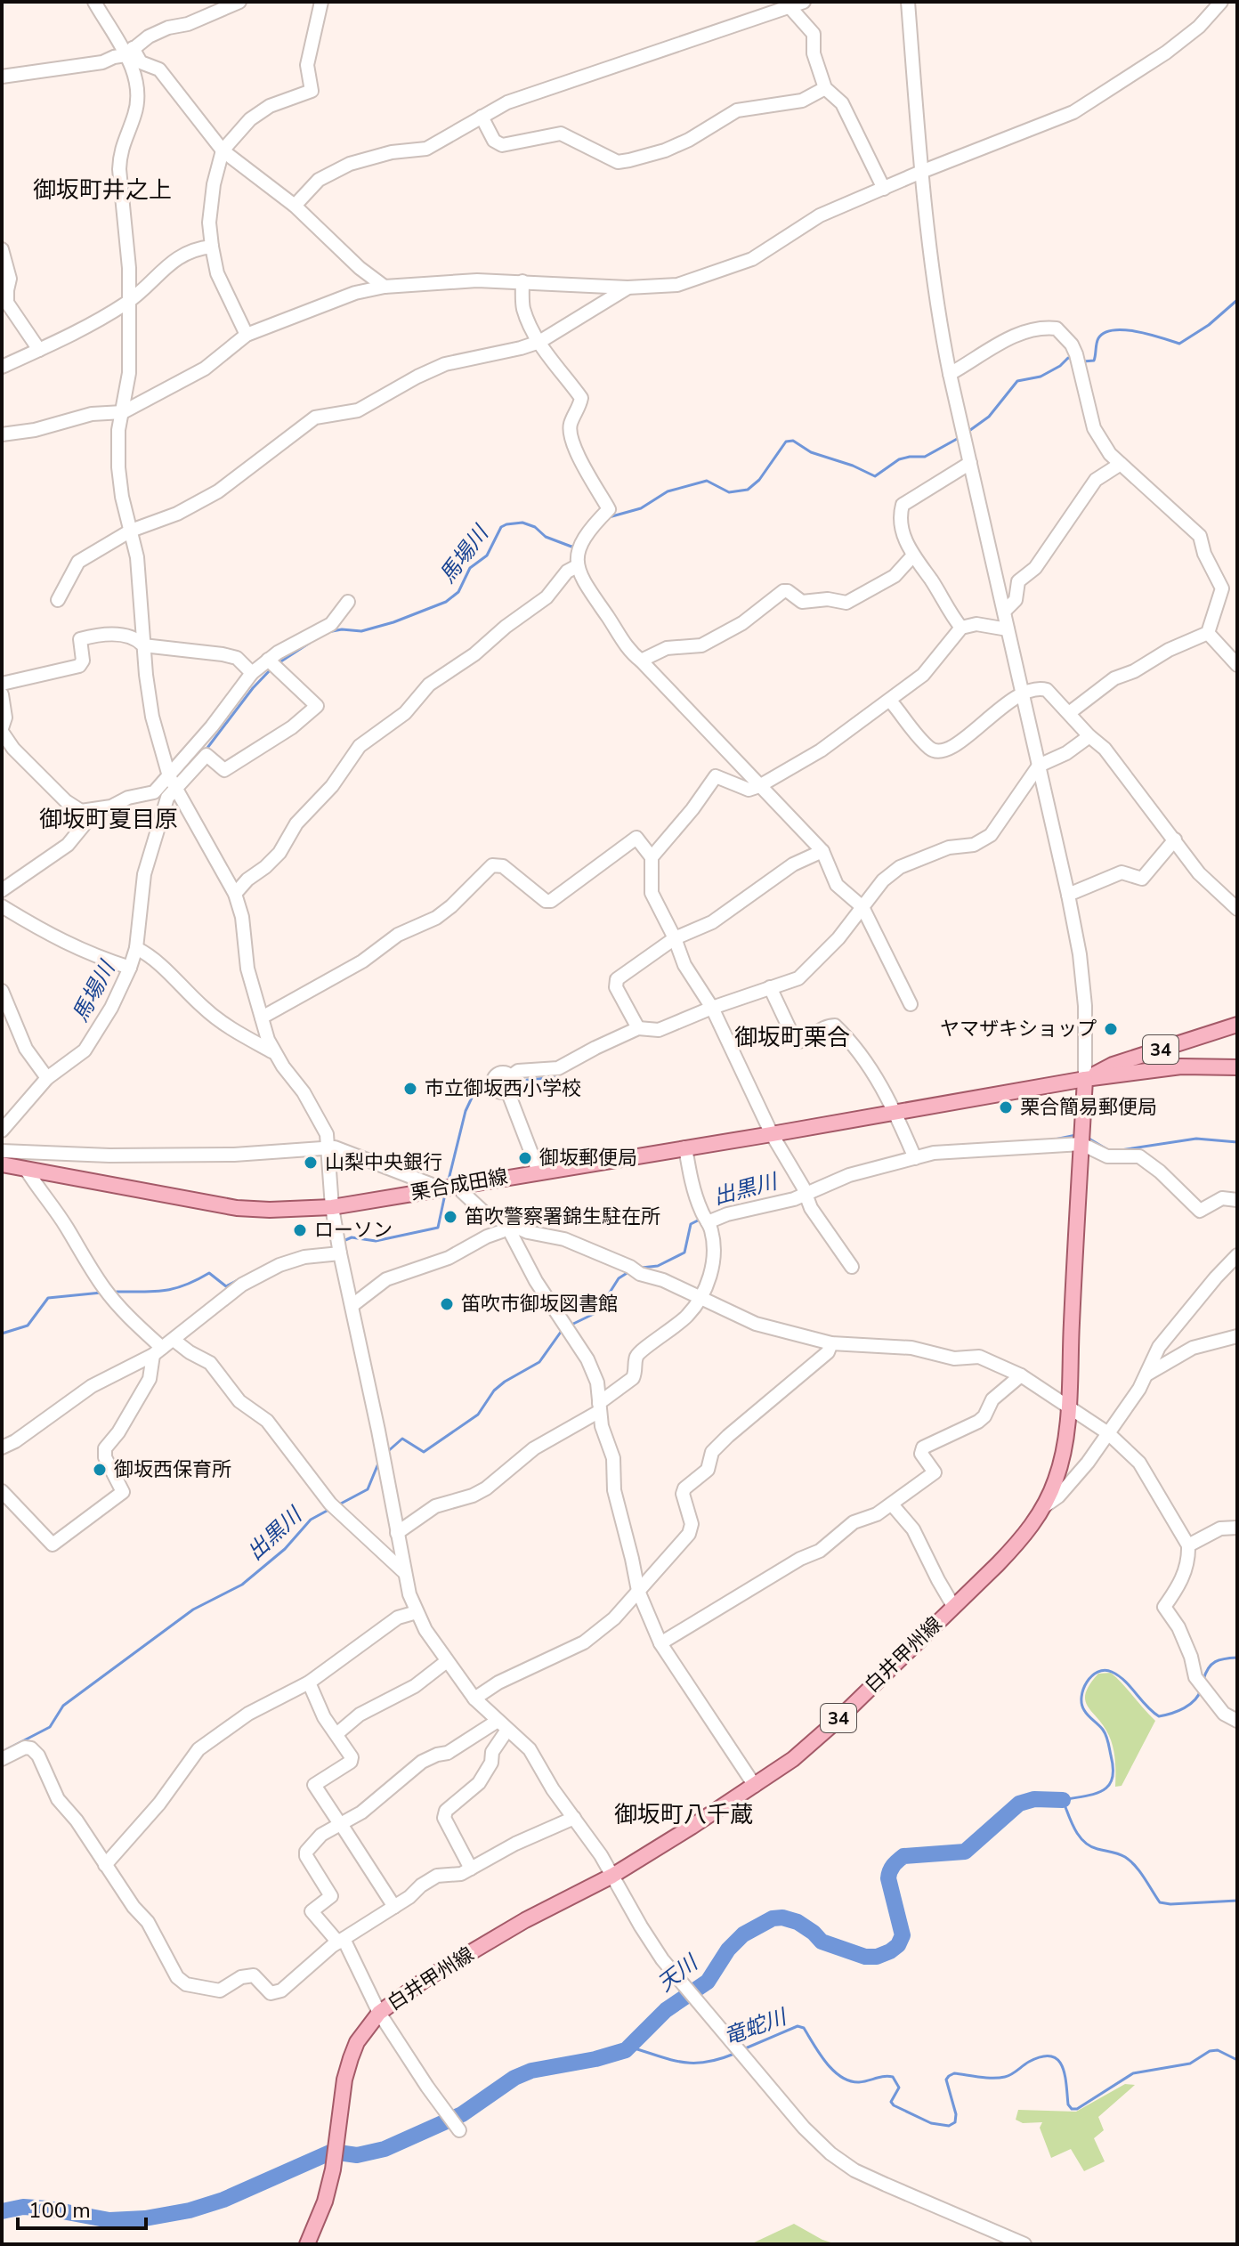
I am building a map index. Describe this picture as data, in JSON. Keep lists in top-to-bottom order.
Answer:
{
  "streets": {
    "main road": ["34", "栗合成田線", "白井甲州線"]
  },
  "crossings": [
    ["34", "栗合成田線"],
    ["34", "白井甲州線"],
    ["栗合成田線", "白井甲州線"]
  ],
  "districts": [
    "御坂町井之上",
    "御坂町夏目原",
    "御坂町栗合",
    "御坂町八千蔵"
  ],
  "water": [
    "馬場川",
    "出黒川",
    "天川",
    "竜蛇川"
  ],
  "places": [
    "ヤマザキショップ",
    "市立御坂西小学校",
    "栗合簡易郵便局",
    "御坂郵便局",
    "山梨中央銀行",
    "笛吹警察署錦生駐在所",
    "ローソン",
    "笛吹市御坂図書館",
    "御坂西保育所"
  ],
  "scale_bar": "100 m"
}
